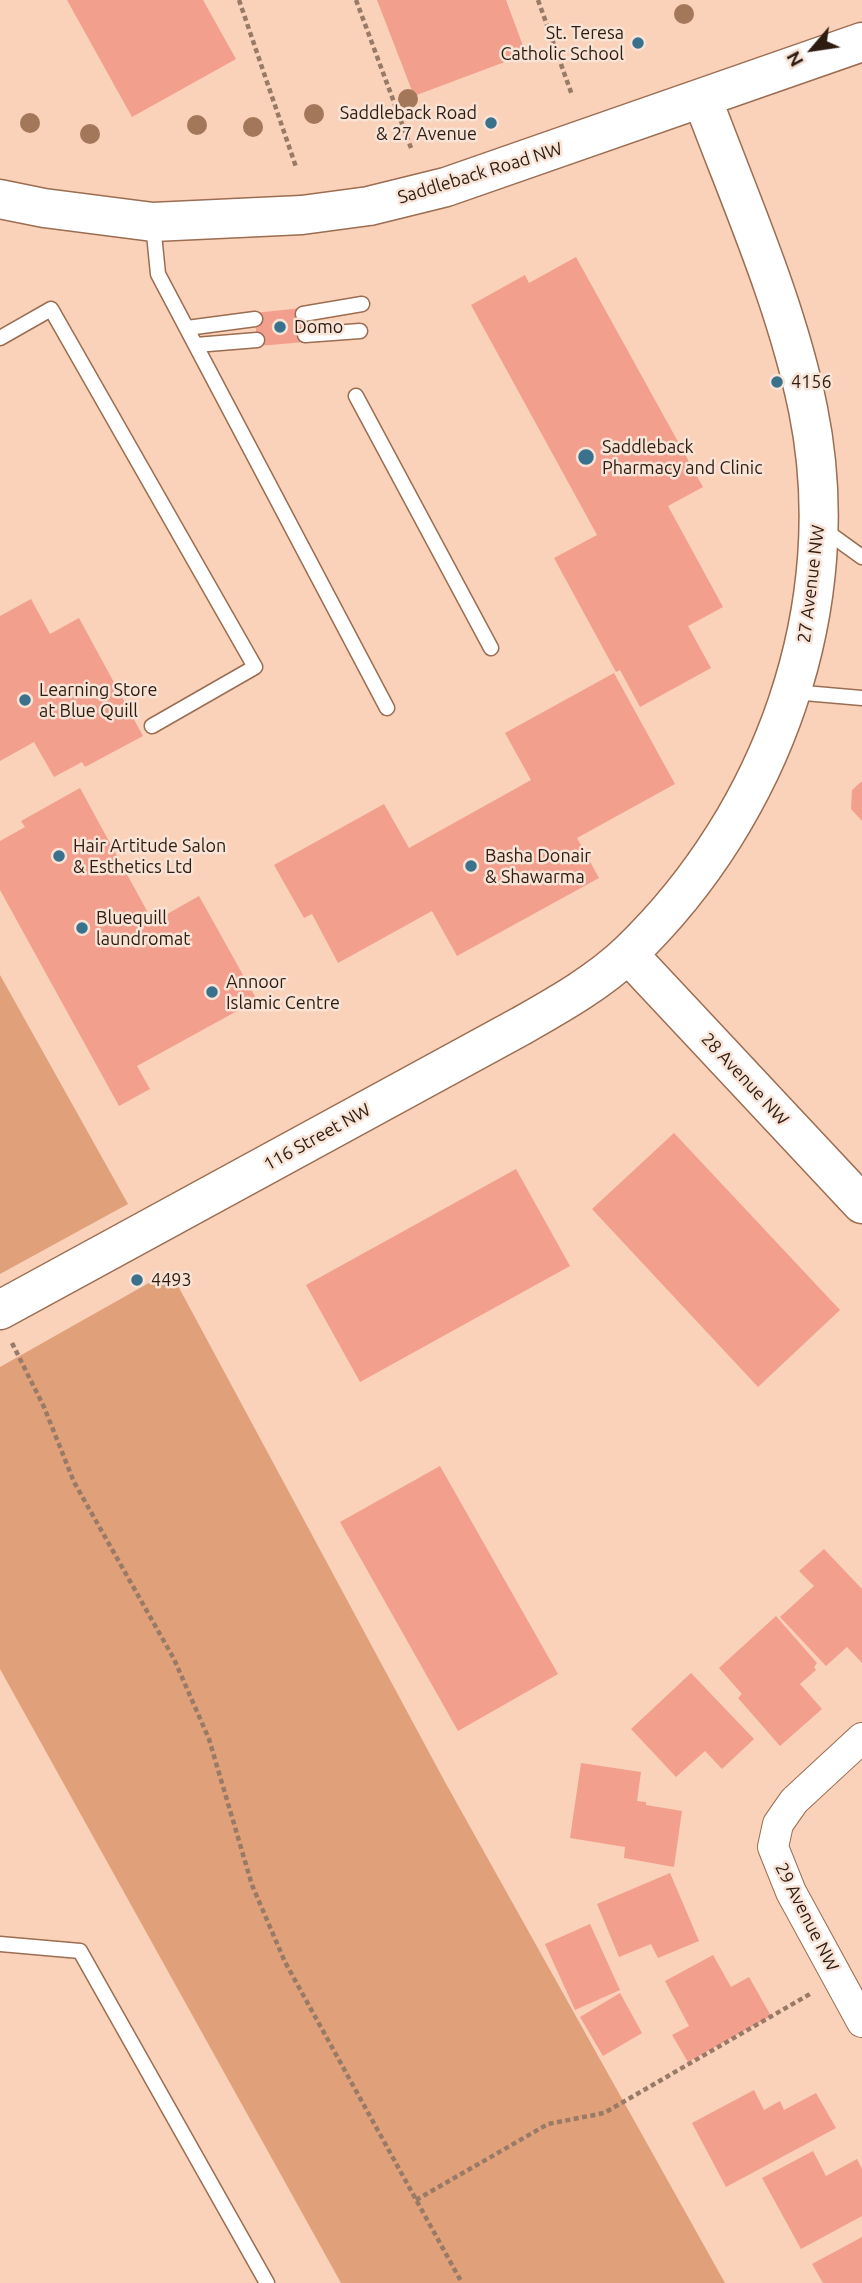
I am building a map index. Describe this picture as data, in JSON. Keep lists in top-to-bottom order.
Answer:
{
  "streets": {
    "street": [
      "Saddleback Road NW",
      "27 Avenue NW",
      "28 Avenue NW",
      "116 Street NW",
      "29 Avenue NW"
    ]
  },
  "crossings": [
    ["Saddleback Road NW", "27 Avenue NW"],
    ["27 Avenue NW", "28 Avenue NW"],
    ["27 Avenue NW", "116 Street NW"],
    ["28 Avenue NW", "116 Street NW"]
  ],
  "places": [
    "St. Teresa Catholic School",
    "Saddleback Road & 27 Avenue",
    "Domo",
    "4156",
    "Saddleback Pharmacy and Clinic",
    "Learning Store at Blue Quill",
    "Hair Artitude Salon & Esthetics Ltd",
    "Basha Donair & Shawarma",
    "Bluequill laundromat",
    "Annoor Islamic Centre",
    "4493"
  ],
  "north": "bottom left"
}
